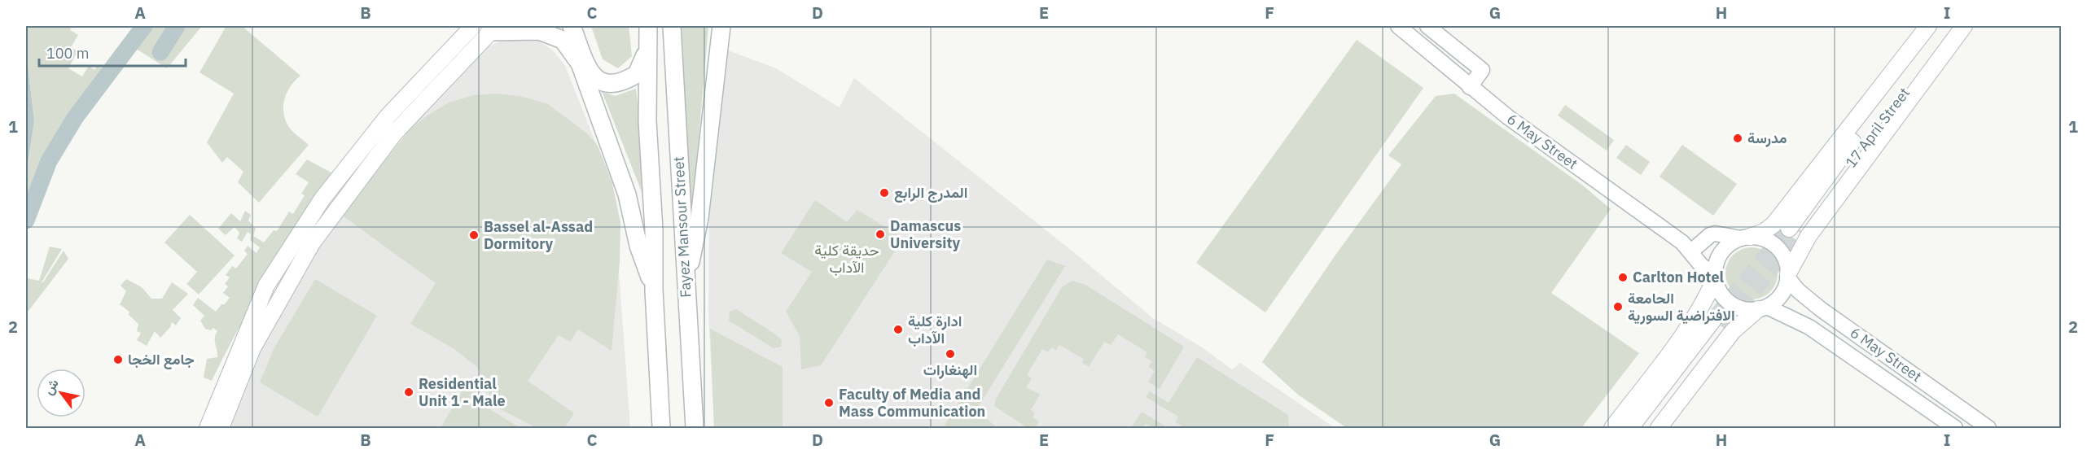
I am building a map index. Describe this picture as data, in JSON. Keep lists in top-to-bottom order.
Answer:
{
  "streets": {
    "highway": ["Fayez Mansour Street"],
    "main road": ["17 April Street", "6 May Street"]
  },
  "parks": ["حديقة كلية الآداب"],
  "places": [
    "مدرسة",
    "المدرج الرابع",
    "Damascus University",
    "Bassel al-Assad Dormitory",
    "Carlton Hotel",
    "الحامعة الافتراضية السورية",
    "ادارة كلية الآداب",
    "الهنغارات",
    "جامع الخجا",
    "Residential Unit 1 - Male",
    "Faculty of Media and Mass Communication"
  ],
  "scale_bar": "100 m",
  "north": "top left",
  "grid": {
    "columns": [
      "A",
      "B",
      "C",
      "D",
      "E",
      "F",
      "G",
      "H",
      "I"
    ],
    "rows": ["1", "2"]
  }
}
